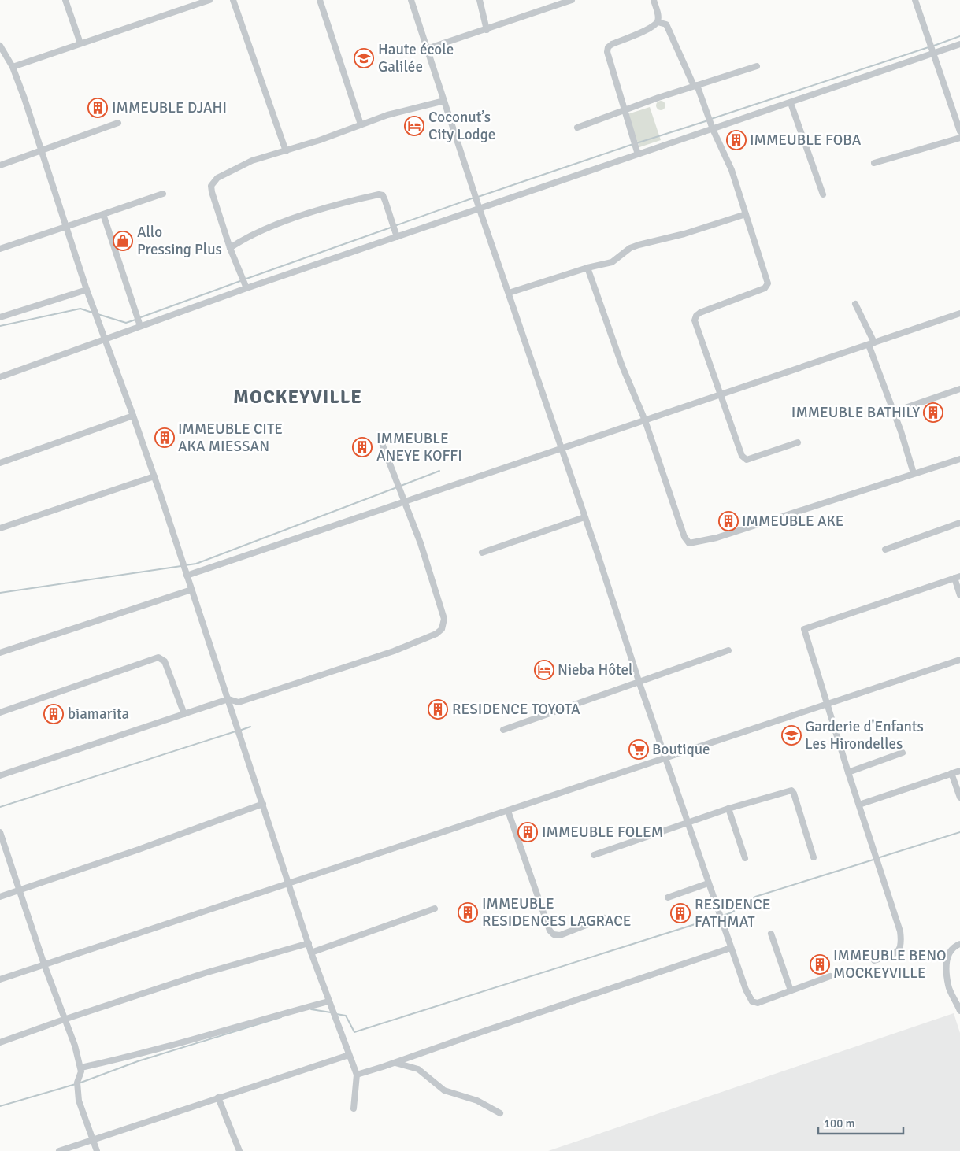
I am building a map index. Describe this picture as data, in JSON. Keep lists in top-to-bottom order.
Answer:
{
  "districts": ["MOCKEYVILLE"],
  "places": {
    "school or university": ["Haute école Galilée", "Garderie d'Enfants Les Hirondelles"],
    "building": [
      "IMMEUBLE DJAHI",
      "IMMEUBLE FOBA",
      "IMMEUBLE BATHILY",
      "IMMEUBLE CITE AKA MIESSAN",
      "IMMEUBLE ANEYE KOFFI",
      "IMMEUBLE AKE",
      "RESIDENCE TOYOTA",
      "biamarita",
      "IMMEUBLE FOLEM",
      "IMMEUBLE RESIDENCES LAGRACE",
      "RESIDENCE FATHMAT",
      "IMMEUBLE BENO MOCKEYVILLE"
    ],
    "hotel": ["Coconut’s City Lodge", "Nieba Hôtel"],
    "shop": ["Allo Pressing Plus"],
    "supermarket": ["Boutique"]
  },
  "scale_bar": "100 m"
}
